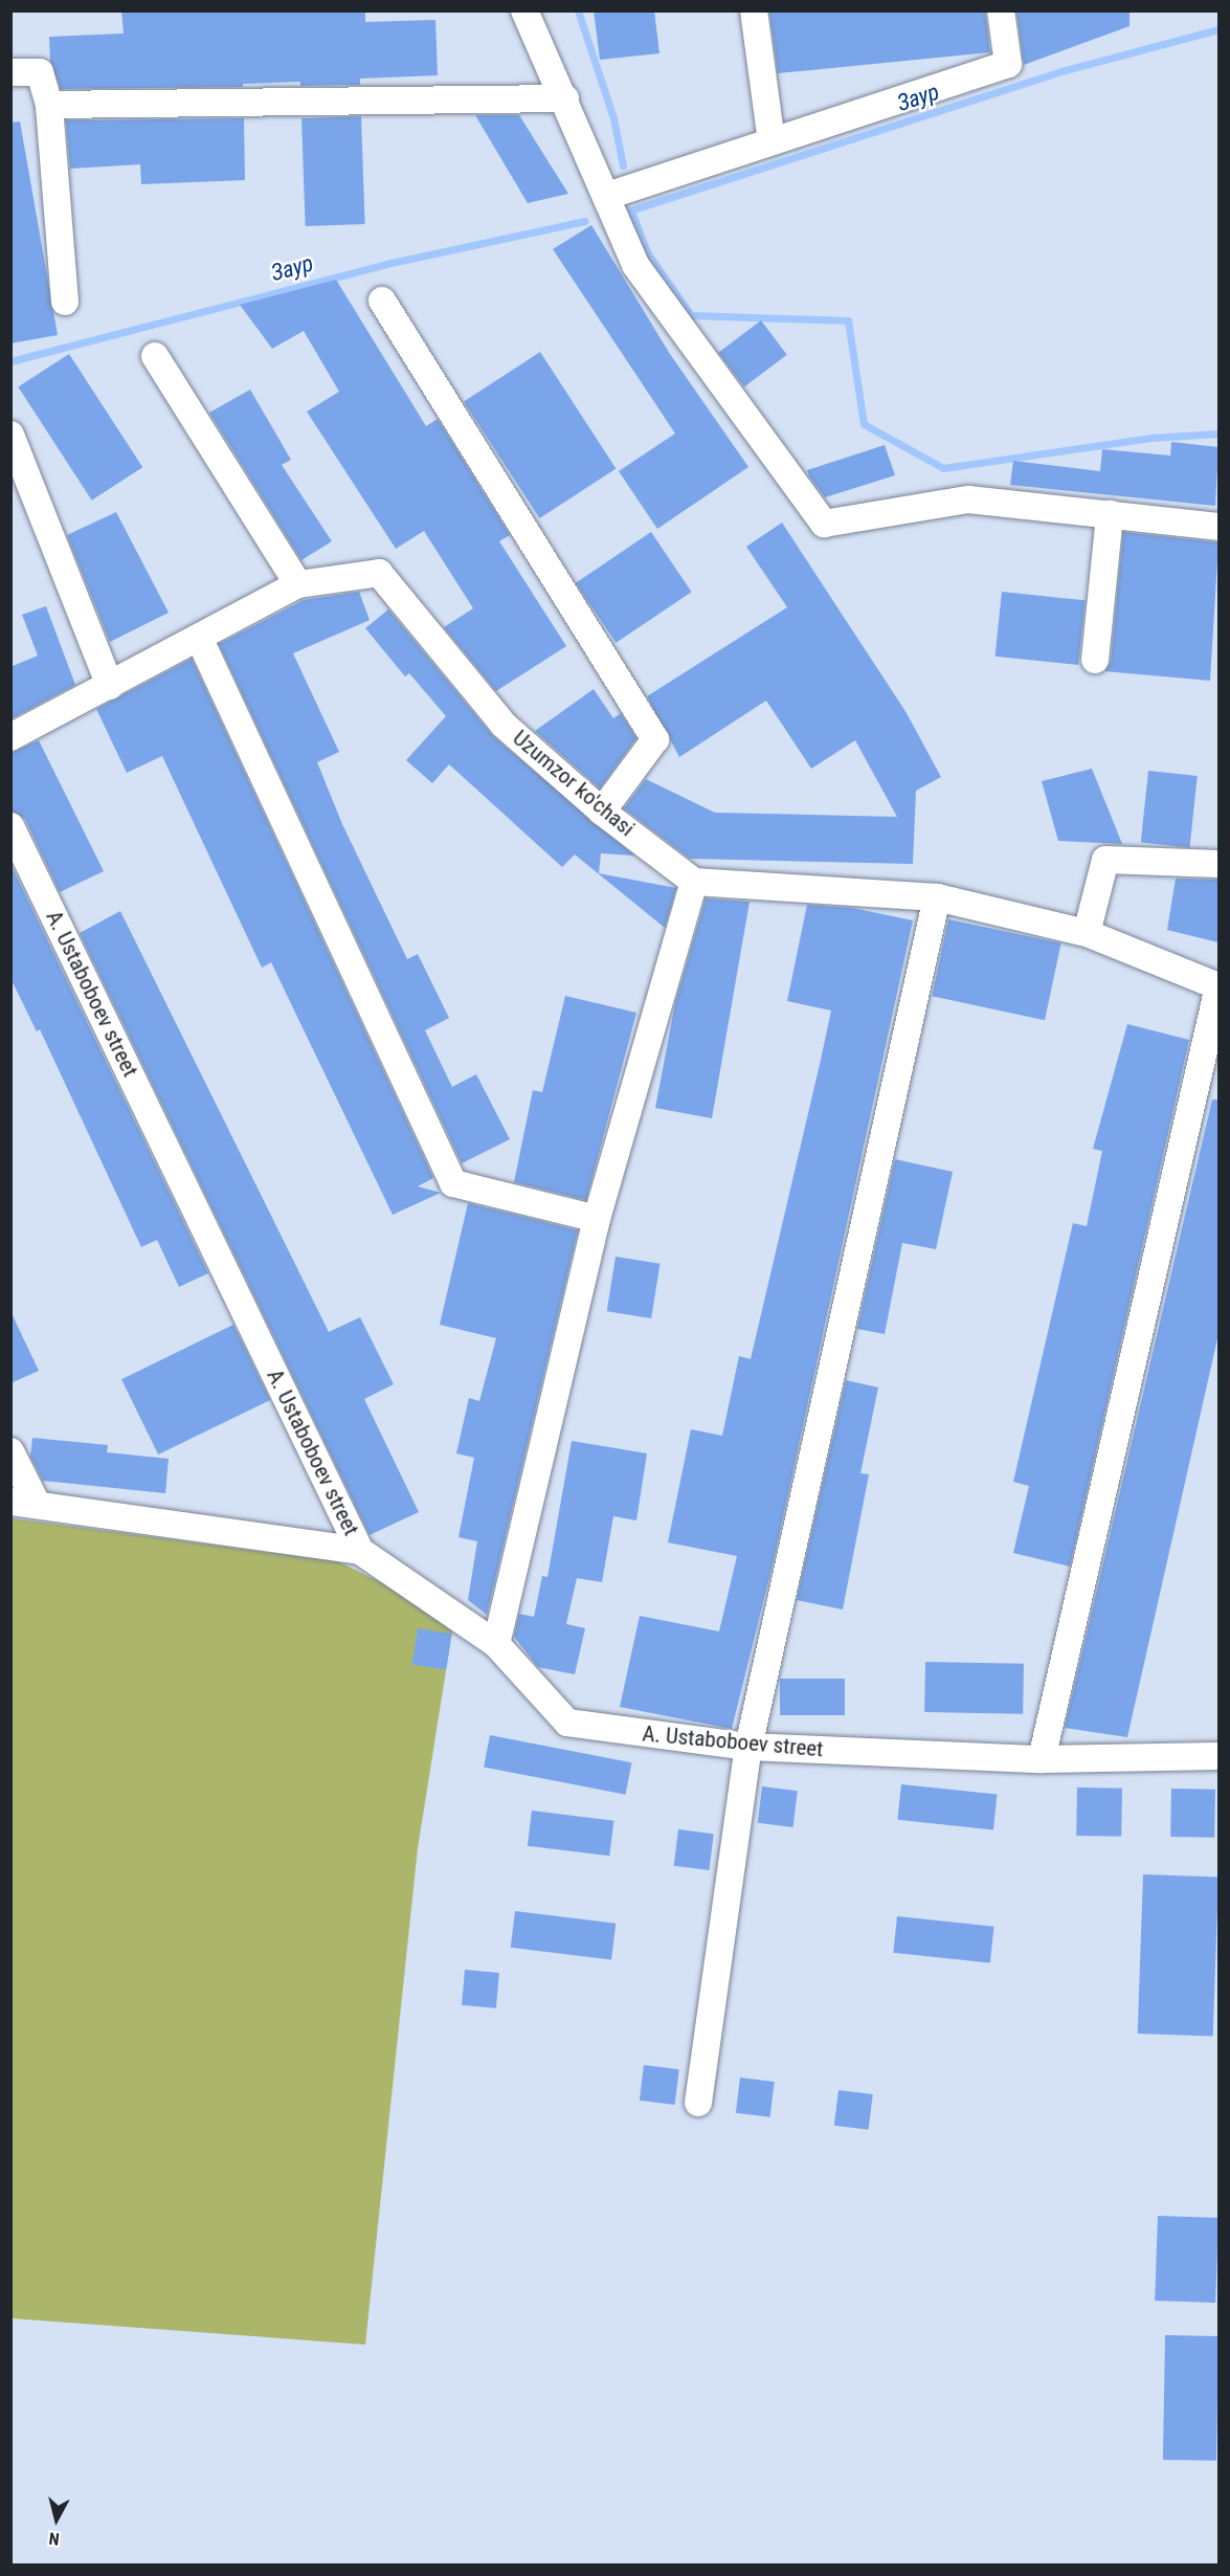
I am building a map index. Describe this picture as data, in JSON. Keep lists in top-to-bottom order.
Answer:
{
  "streets": {
    "street": ["Uzumzor ko'chasi", "A. Ustaboboev street"]
  },
  "water": ["Заур"],
  "north": "bottom"
}
